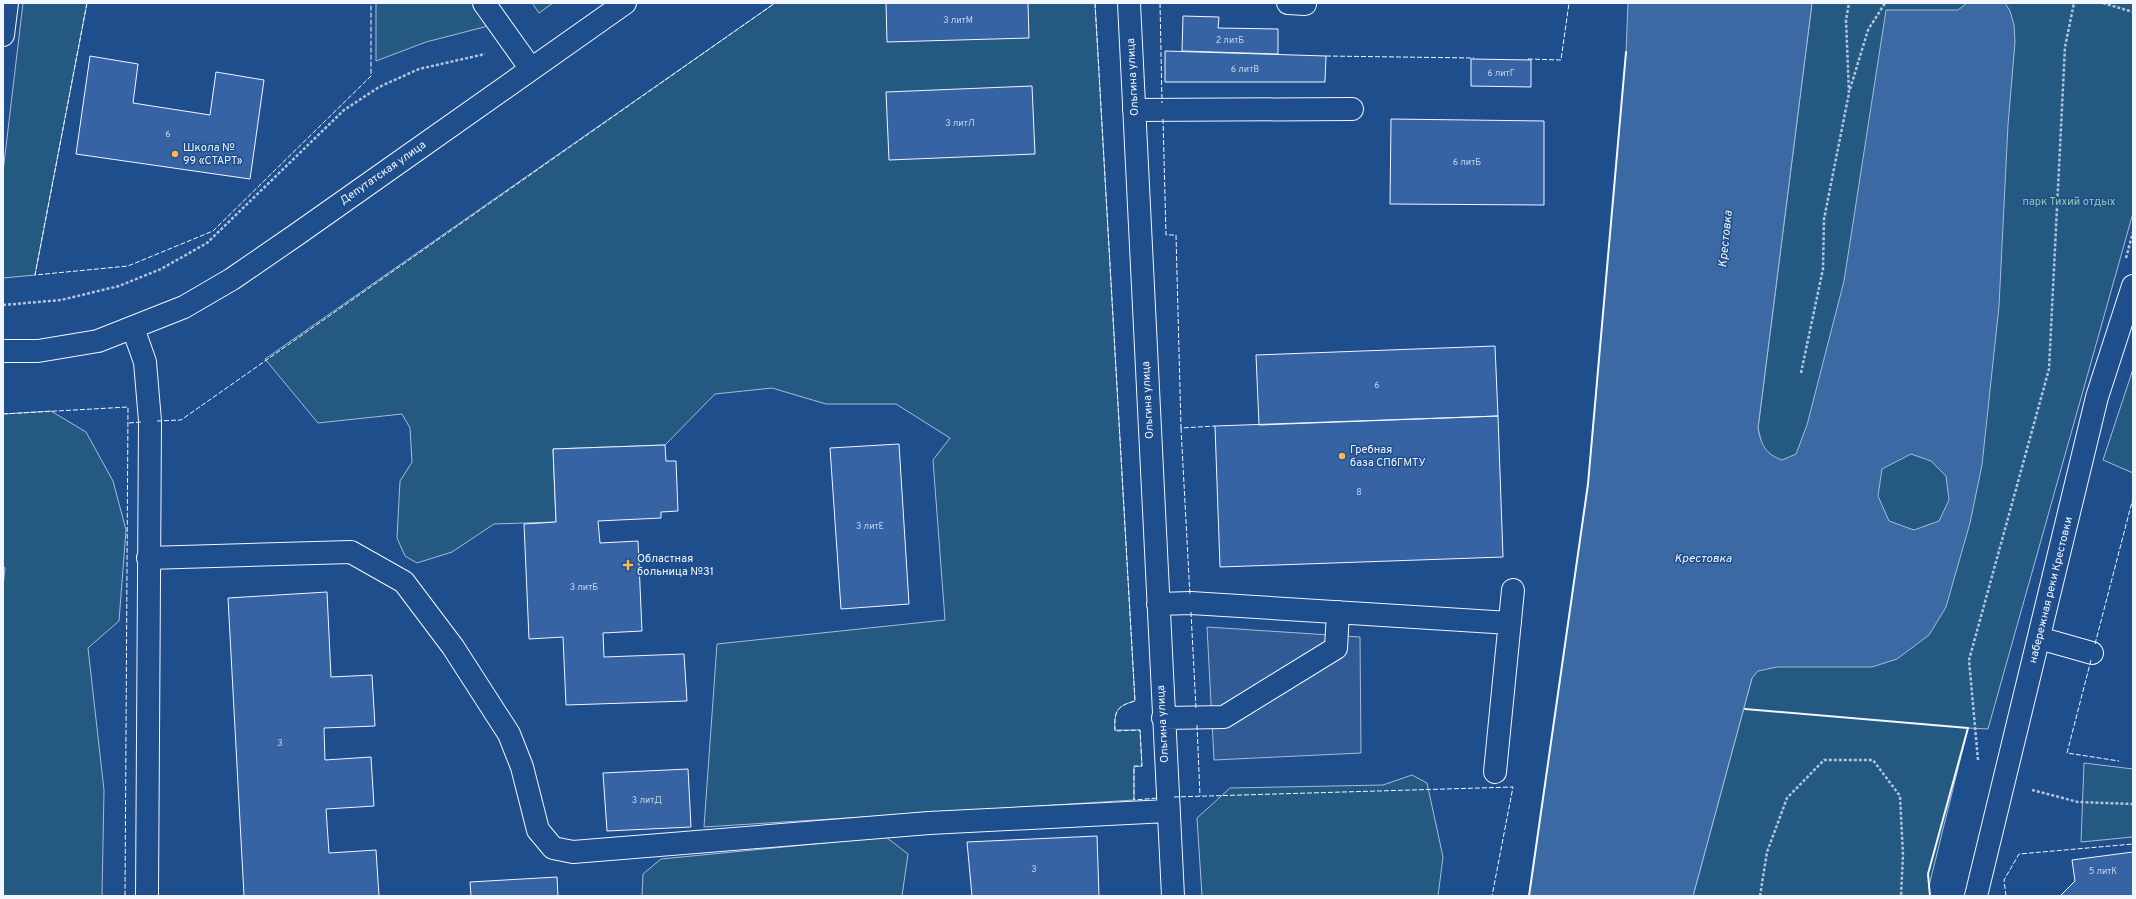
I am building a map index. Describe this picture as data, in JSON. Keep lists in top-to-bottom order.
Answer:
{
  "streets": {
    "street": ["Ольгина улица", "Депутатская улица", "набережная реки Крестовки"]
  },
  "water": ["Крестовка"],
  "parks": ["парк Тихий отдых"],
  "places": {
    "other": ["Школа № 99 «СТАРТ»", "Гребная база СПбГМТУ"],
    "health": ["Областная больница №31"]
  },
  "house_numbers": [
    "3 литМ",
    "2 литБ",
    "6 литВ",
    "6 литГ",
    "3 литЛ",
    "6",
    "6 литБ",
    "6",
    "8",
    "3 литЕ",
    "3 литБ",
    "3",
    "3 литД",
    "3",
    "5 литК"
  ]
}
